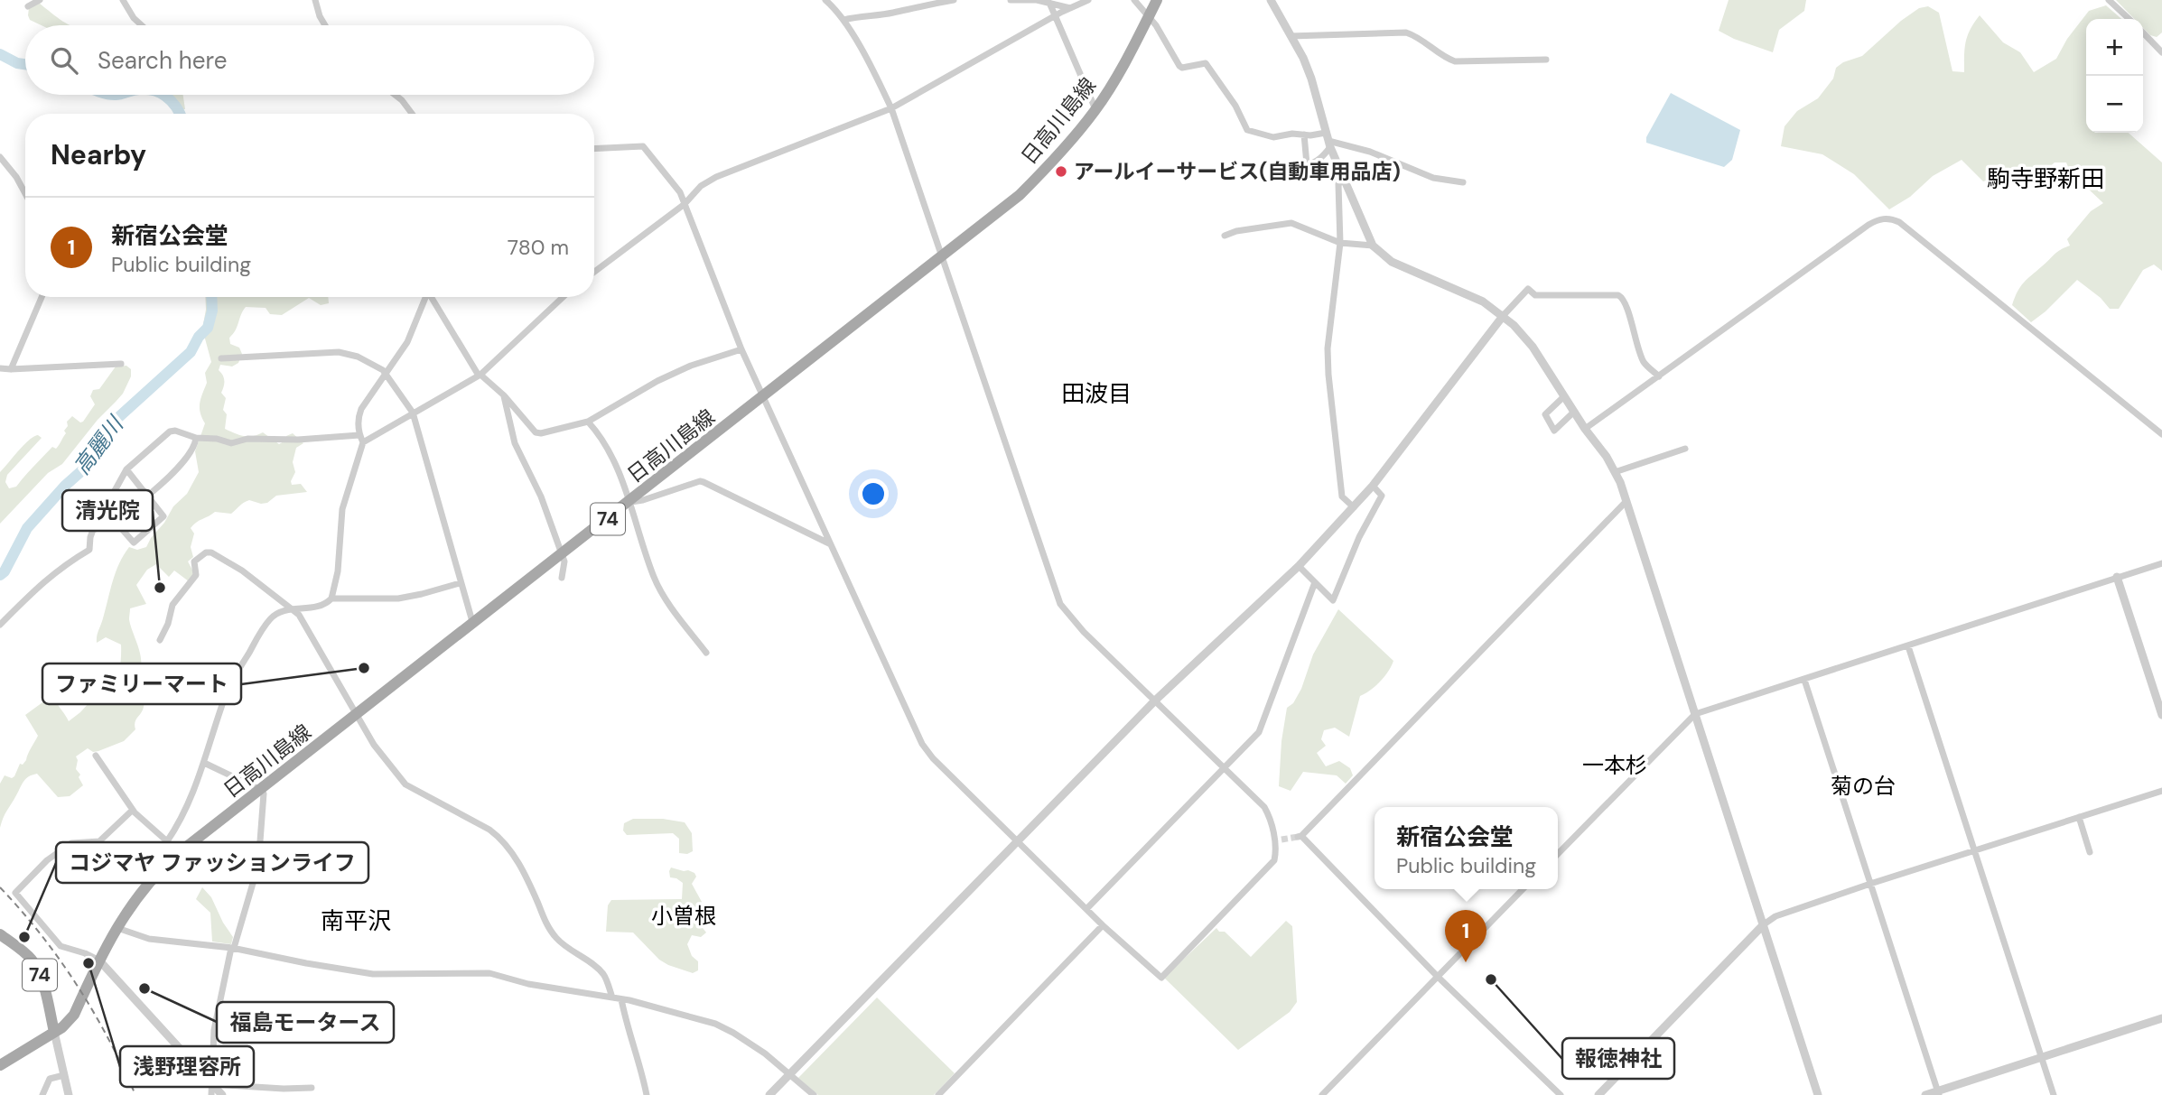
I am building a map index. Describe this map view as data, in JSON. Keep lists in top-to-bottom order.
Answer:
{
  "streets": {
    "main road": ["日高川島線", "74"]
  },
  "crossings": [
    ["日高川島線", "74"]
  ],
  "districts": [
    "駒寺野新田",
    "田波目",
    "一本杉",
    "菊の台",
    "小曽根",
    "南平沢"
  ],
  "water": ["高麗川"],
  "places": [
    "アールイーサービス(自動車用品店)",
    "清光院",
    "ファミリーマート",
    "コジマヤ ファッションライフ",
    "浅野理容所",
    "報徳神社",
    "福島モータース"
  ],
  "page": {
    "map_buttons": ["+", "−"],
    "search": "Search here",
    "heading": "Nearby",
    "list": [
      {
        "mark": "1",
        "name": "新宿公会堂",
        "note": "Public building",
        "value": "780 m"
      }
    ],
    "popup": ["新宿公会堂", "Public building"],
    "pins": "1"
  }
}
